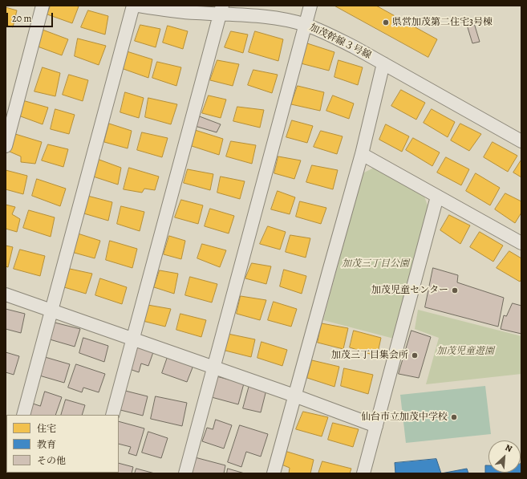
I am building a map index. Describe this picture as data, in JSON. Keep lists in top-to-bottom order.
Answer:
{
  "streets": {
    "street": ["加茂幹線３号線"]
  },
  "parks": ["加茂三丁目公園", "加茂児童遊園"],
  "places": [
    "県営加茂第二住宅3号棟",
    "加茂児童センター",
    "加茂三丁目集会所",
    "仙台市立加茂中学校"
  ],
  "legend": ["住宅", "教育", "その他"],
  "scale_bar": "20 m",
  "north": "top right"
}
